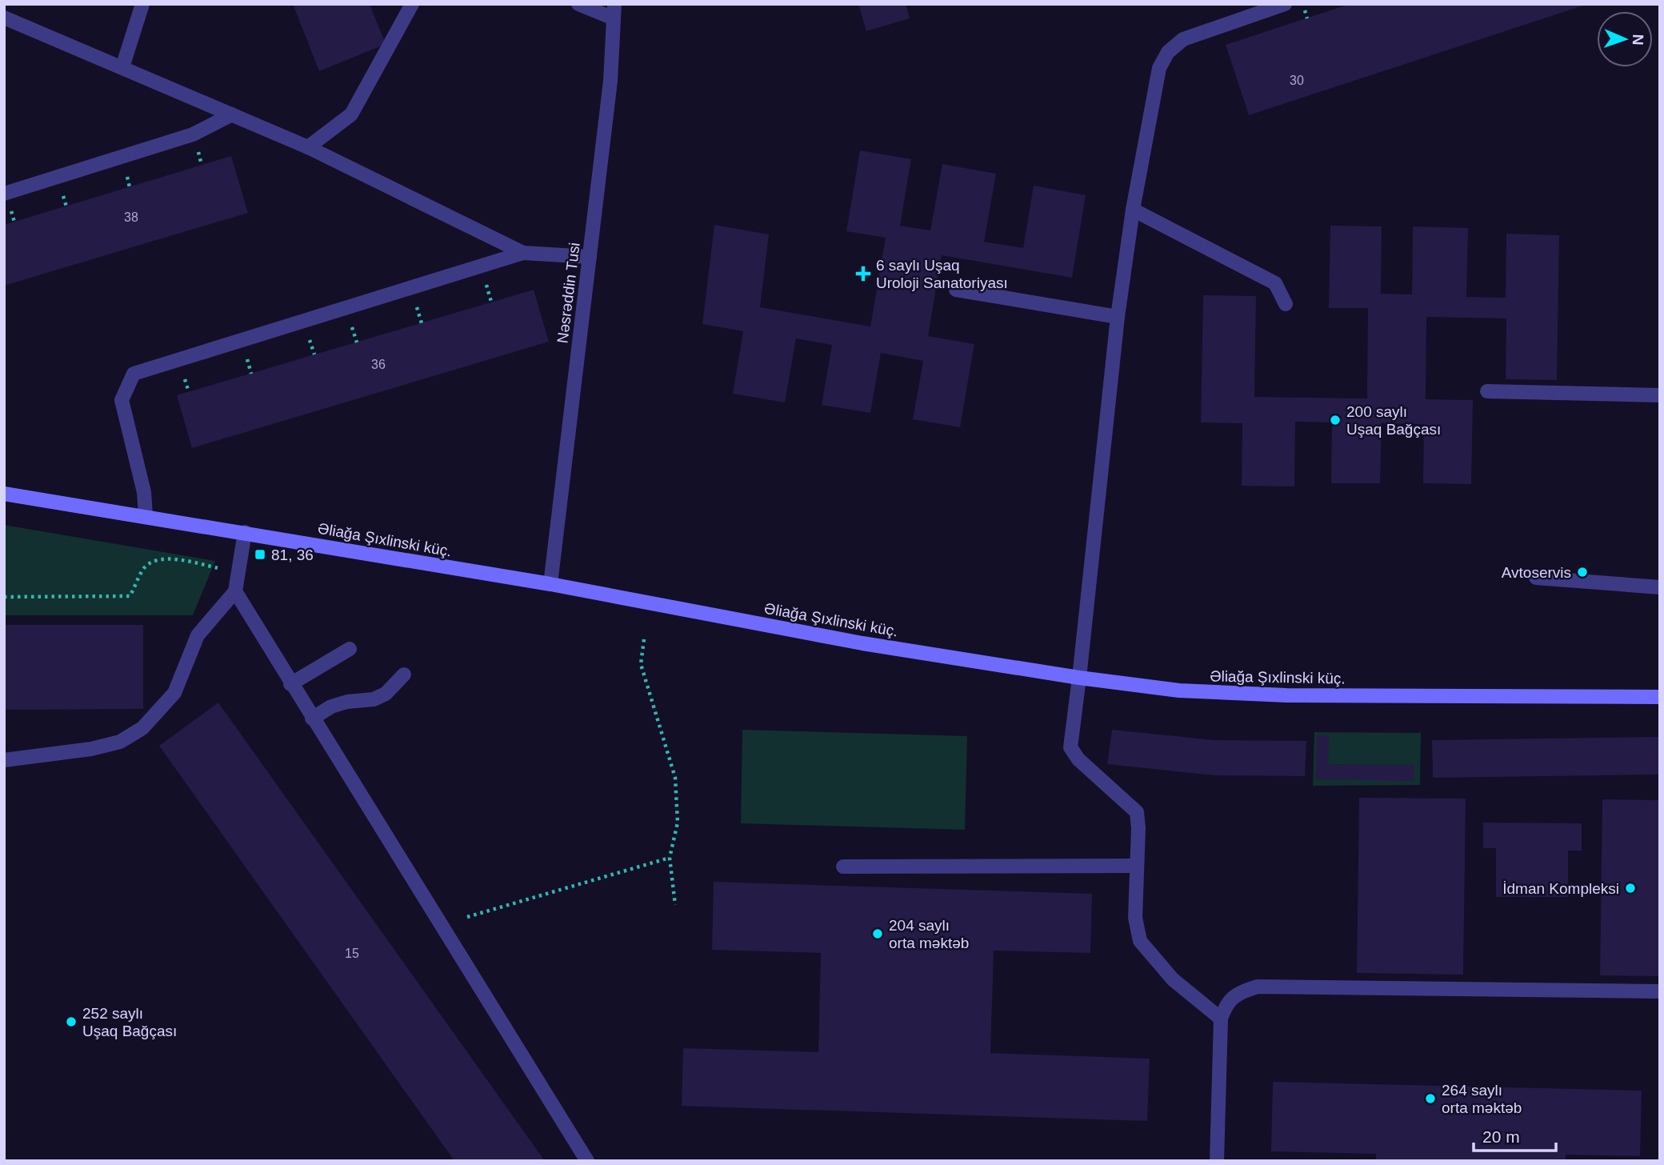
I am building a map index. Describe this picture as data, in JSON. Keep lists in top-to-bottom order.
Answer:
{
  "streets": {
    "main road": ["Əliağa Şıxlinski küç."],
    "street": ["Nəsrəddin Tusi"]
  },
  "crossings": [
    ["Nəsrəddin Tusi", "Əliağa Şıxlinski küç."]
  ],
  "places": {
    "health": ["6 saylı Uşaq Uroloji Sanatoriyası"],
    "other": [
      "200 saylı Uşaq Bağçası",
      "Avtoservis",
      "İdman Kompleksi",
      "204 saylı orta məktəb",
      "252 saylı Uşaq Bağçası",
      "264 saylı orta məktəb"
    ],
    "transit": ["81, 36"]
  },
  "house_numbers": [
    "30",
    "38",
    "36",
    "15"
  ],
  "scale_bar": "20 m",
  "north": "right"
}
